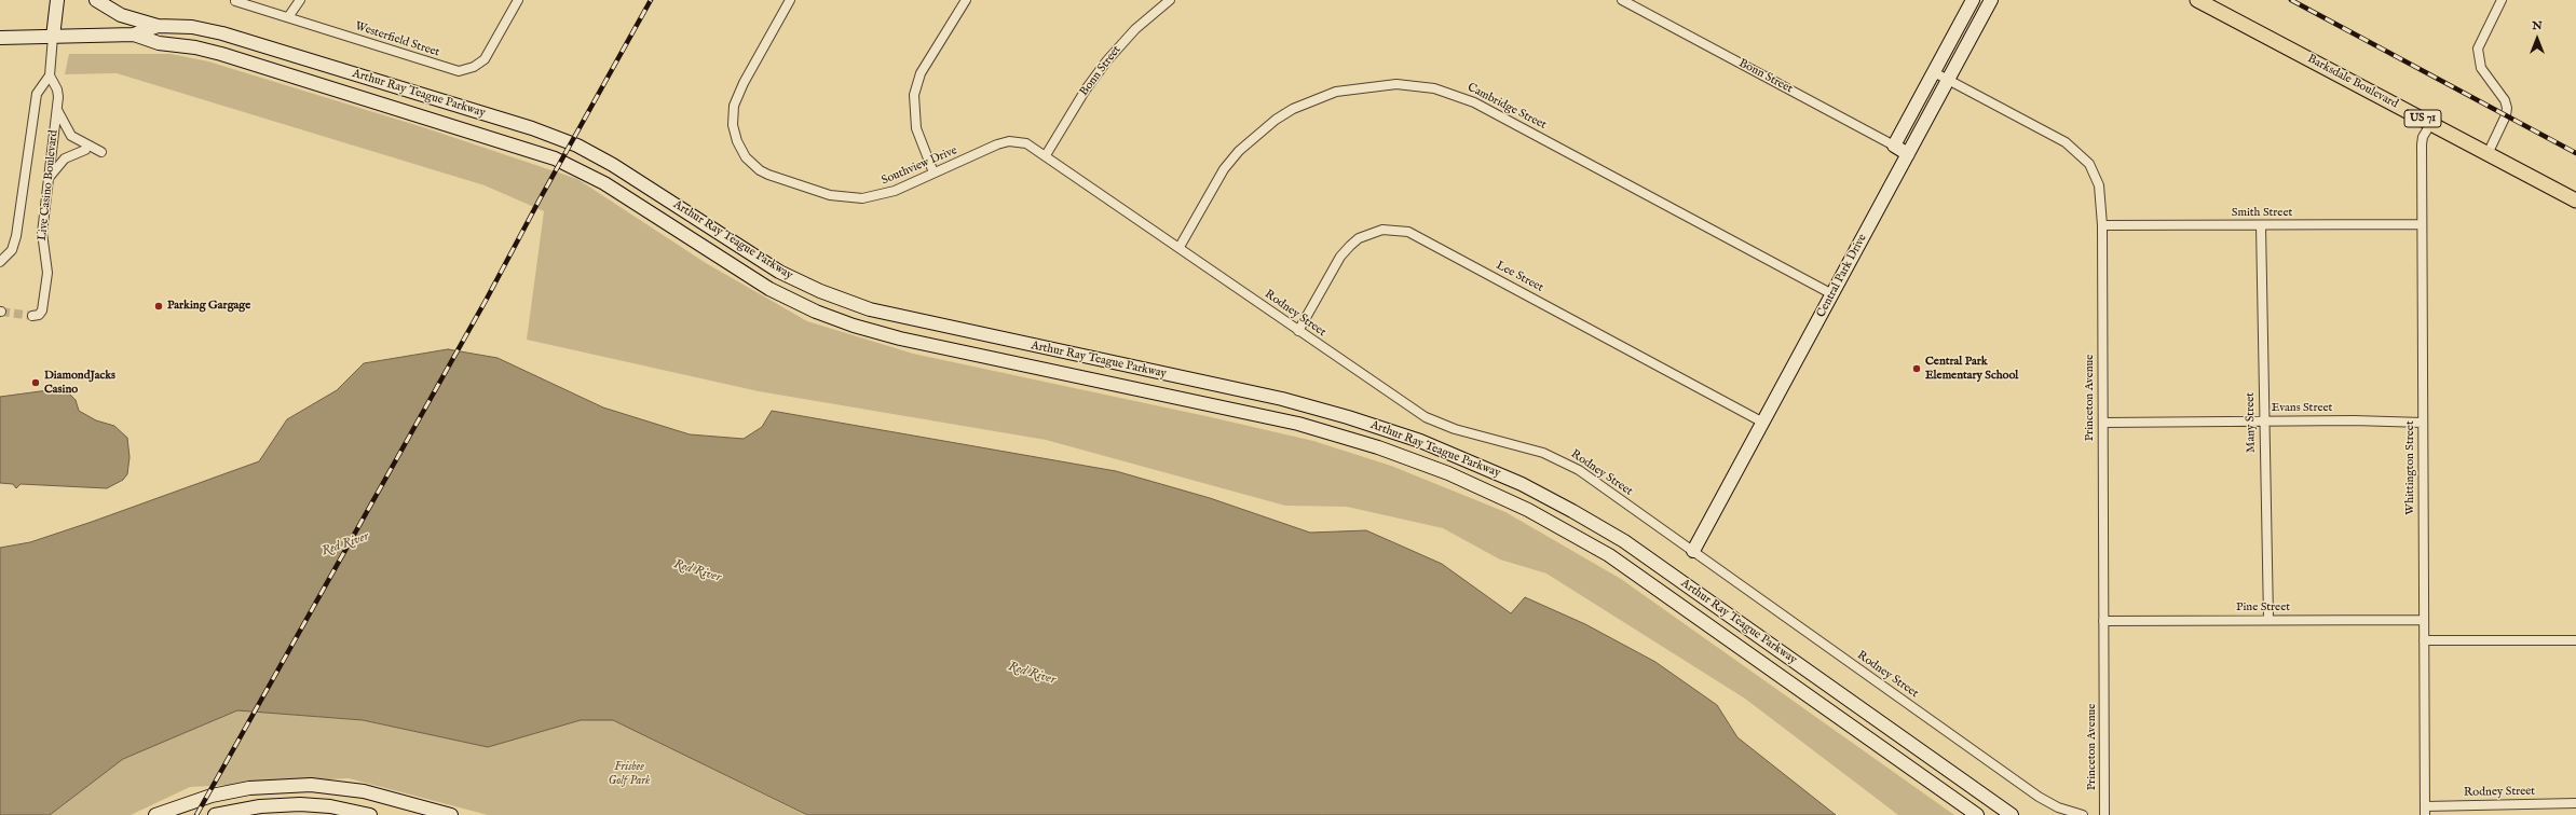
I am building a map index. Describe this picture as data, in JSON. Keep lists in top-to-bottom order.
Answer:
{
  "streets": {
    "main road": ["Barksdale Boulevard", "US 71"],
    "street": [
      "Westerfield Street",
      "Bonn Street",
      "Arthur Ray Teague Parkway",
      "Cambridge Street",
      "Southview Drive",
      "Live Casino Boulevard",
      "Smith Street",
      "Central Park Drive",
      "Lee Street",
      "Rodney Street",
      "Princeton Avenue",
      "Evans Street",
      "Many Street",
      "Whittington Street",
      "Pine Street"
    ]
  },
  "crossings": [
    ["Bonn Street", "Southview Drive"],
    ["Bonn Street", "Central Park Drive"],
    ["Bonn Street", "Rodney Street"],
    ["Barksdale Boulevard", "Whittington Street"],
    ["Arthur Ray Teague Parkway", "Live Casino Boulevard"],
    ["Cambridge Street", "Central Park Drive"],
    ["Cambridge Street", "Rodney Street"],
    ["Southview Drive", "Rodney Street"],
    ["Smith Street", "Princeton Avenue"],
    ["Smith Street", "Many Street"],
    ["Smith Street", "Whittington Street"],
    ["Central Park Drive", "Lee Street"],
    ["Central Park Drive", "Rodney Street"],
    ["Central Park Drive", "Princeton Avenue"],
    ["Lee Street", "Rodney Street"],
    ["Rodney Street", "Whittington Street"],
    ["Princeton Avenue", "Evans Street"],
    ["Princeton Avenue", "Pine Street"],
    ["Evans Street", "Many Street"],
    ["Evans Street", "Whittington Street"],
    ["Many Street", "Pine Street"],
    ["Whittington Street", "Pine Street"]
  ],
  "water": ["Red River"],
  "parks": ["Frisbee Golf Park"],
  "places": ["Parking Gargage", "Central Park Elementary School", "DiamondJacks Casino"],
  "north": "top"
}
